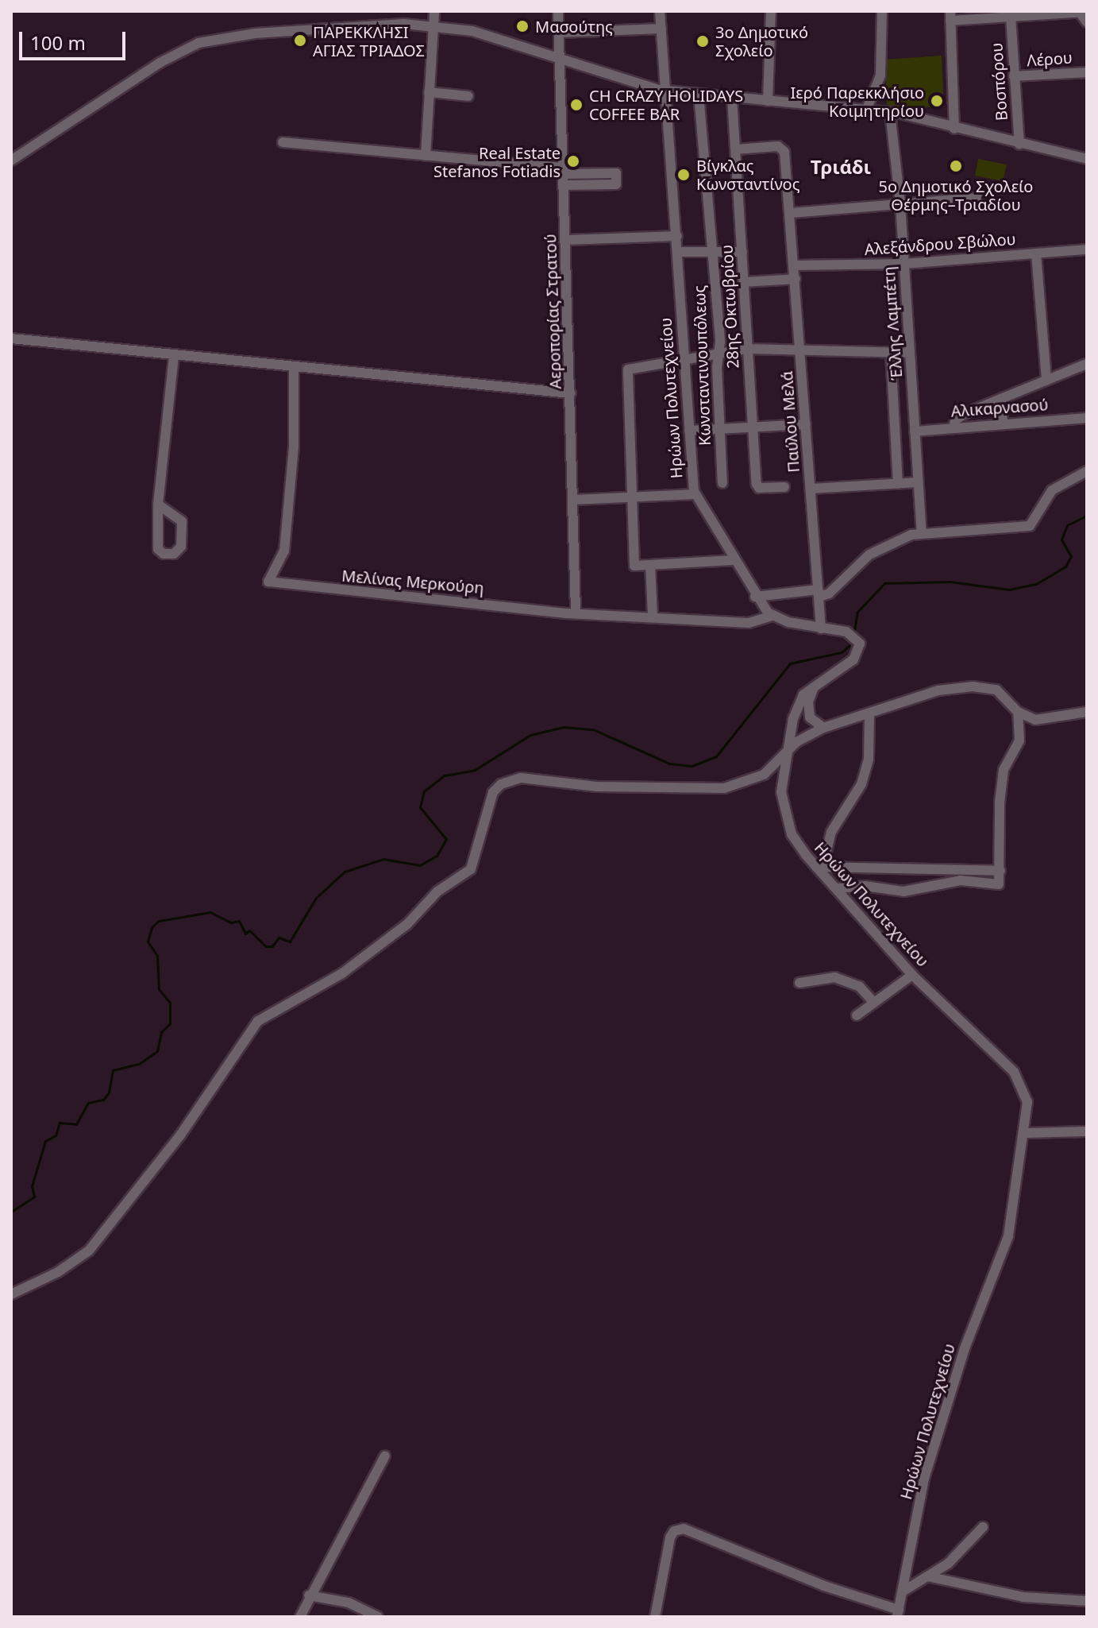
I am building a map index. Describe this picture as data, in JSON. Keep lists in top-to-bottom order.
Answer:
{
  "streets": {
    "street": [
      "Λέρου",
      "Βοσπόρου",
      "Αλεξάνδρου Σβώλου",
      "28ης Οκτωβρίου",
      "Αεροπορίας Στρατού",
      "Έλλης Λαμπέτη",
      "Κωνσταντινουπόλεως",
      "Ηρώων Πολυτεχνείου",
      "Αλικαρνασού",
      "Παύλου Μελά",
      "Μελίνας Μερκούρη"
    ]
  },
  "crossings": [
    ["Λέρου", "Βοσπόρου"],
    ["Αλεξάνδρου Σβώλου", "Έλλης Λαμπέτη"],
    ["Αλεξάνδρου Σβώλου", "Παύλου Μελά"],
    ["28ης Οκτωβρίου", "Παύλου Μελά"],
    ["Αεροπορίας Στρατού", "Μελίνας Μερκούρη"],
    ["Έλλης Λαμπέτη", "Αλικαρνασού"],
    ["Ηρώων Πολυτεχνείου", "Παύλου Μελά"],
    ["Ηρώων Πολυτεχνείου", "Μελίνας Μερκούρη"]
  ],
  "districts": ["Τριάδι"],
  "places": [
    "Μασούτης",
    "ΠΑΡΕΚΚΛΗΣΙ ΑΓΙΑΣ ΤΡΙΑΔΟΣ",
    "3ο Δημοτικό Σχολείο",
    "Ιερό Παρεκκλήσιο Κοιμητηρίου",
    "CH CRAZY HOLIDAYS COFFEE BAR",
    "Real Estate Stefanos Fotiadis",
    "5ο Δημοτικό Σχολείο Θέρμης–Τριαδίου",
    "Βίγκλας Κωνσταντίνος"
  ],
  "scale_bar": "100 m"
}
